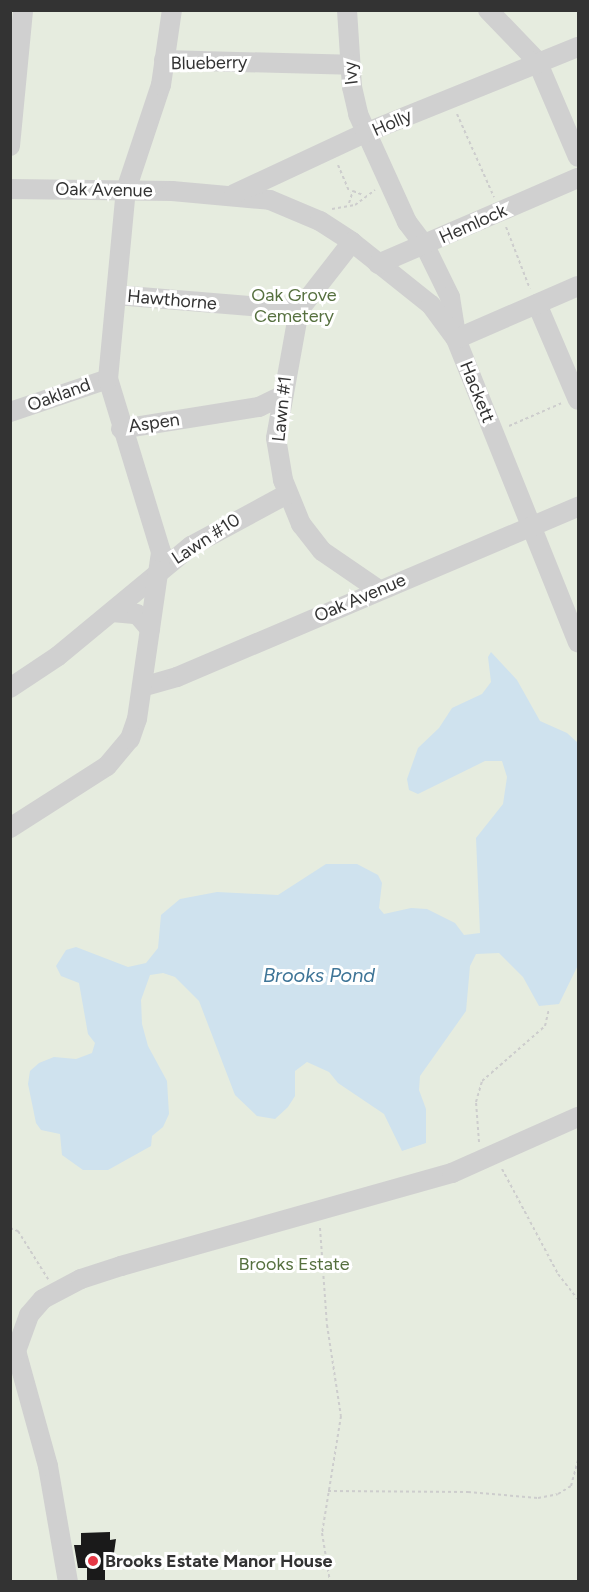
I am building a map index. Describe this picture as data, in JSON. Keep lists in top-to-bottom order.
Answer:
{
  "streets": {
    "lane": [
      "Blueberry",
      "Ivy",
      "Holly",
      "Oak Avenue",
      "Hemlock",
      "Hawthorne",
      "Hackett",
      "Oakland",
      "Lawn #1",
      "Aspen",
      "Lawn #10"
    ]
  },
  "crossings": [
    ["Blueberry", "Ivy"],
    ["Blueberry", "Oak Avenue"],
    ["Blueberry", "Hawthorne"],
    ["Ivy", "Holly"],
    ["Holly", "Hemlock"],
    ["Oak Avenue", "Hemlock"],
    ["Oak Avenue", "Hawthorne"],
    ["Oak Avenue", "Hackett"],
    ["Oak Avenue", "Lawn #1"],
    ["Hemlock", "Hackett"],
    ["Hawthorne", "Lawn #1"],
    ["Hawthorne", "Aspen"],
    ["Oakland", "Aspen"],
    ["Lawn #1", "Aspen"],
    ["Lawn #1", "Lawn #10"],
    ["Aspen", "Lawn #10"]
  ],
  "water": ["Brooks Pond"],
  "parks": ["Oak Grove Cemetery", "Brooks Estate"],
  "places": ["Brooks Estate Manor House"]
}
